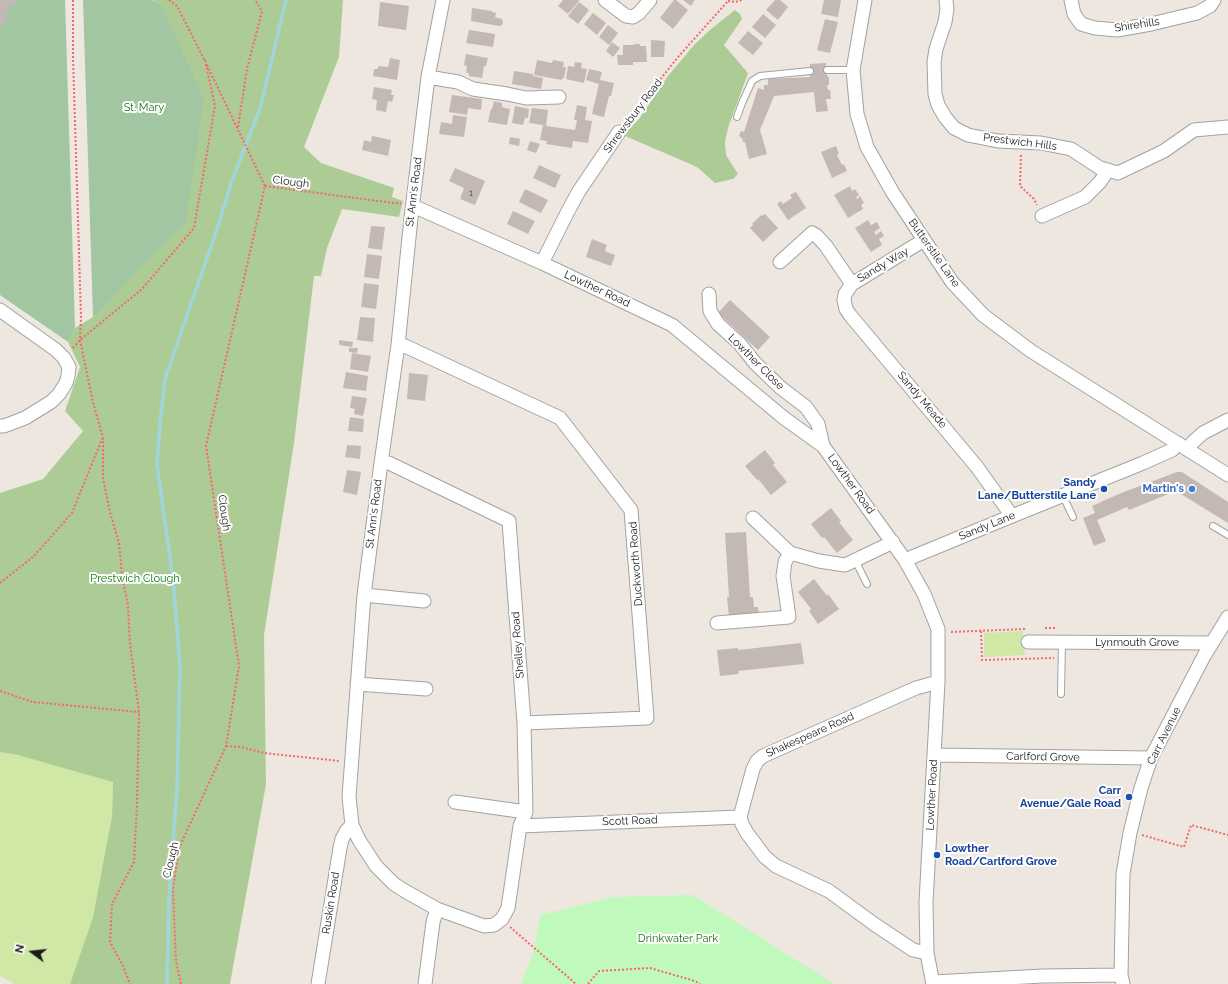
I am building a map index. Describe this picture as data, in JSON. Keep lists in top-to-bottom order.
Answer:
{
  "streets": {
    "street": [
      "Shirehills",
      "Shrewsbury Road",
      "Prestwich Hills",
      "St Ann's Road",
      "Butterstile Lane",
      "Sandy Way",
      "Lowther Road",
      "Lowther Close",
      "Sandy Meade",
      "Sandy Lane",
      "Duckworth Road",
      "Lynmouth Grove",
      "Shelley Road",
      "Shakespeare Road",
      "Carr Avenue",
      "Carlford Grove",
      "Scott Road",
      "Ruskin Road"
    ],
    "path": ["Clough"]
  },
  "crossings": [
    ["Shrewsbury Road", "Lowther Road"],
    ["Clough", "St Ann's Road"],
    ["Clough", "Lowther Road"],
    ["St Ann's Road", "Lowther Road"],
    ["St Ann's Road", "Duckworth Road"],
    ["St Ann's Road", "Shelley Road"],
    ["St Ann's Road", "Ruskin Road"],
    ["Butterstile Lane", "Sandy Way"],
    ["Butterstile Lane", "Sandy Lane"],
    ["Sandy Way", "Sandy Meade"],
    ["Lowther Road", "Lowther Close"],
    ["Lowther Road", "Sandy Lane"],
    ["Lowther Road", "Shakespeare Road"],
    ["Lowther Road", "Carlford Grove"],
    ["Sandy Meade", "Sandy Lane"],
    ["Duckworth Road", "Shelley Road"],
    ["Lynmouth Grove", "Carr Avenue"],
    ["Shelley Road", "Scott Road"],
    ["Shakespeare Road", "Scott Road"],
    ["Carr Avenue", "Carlford Grove"]
  ],
  "parks": ["St. Mary", "Prestwich Clough", "Drinkwater Park"],
  "places": [
    "Sandy Lane/Butterstile Lane",
    "Martin's",
    "Carr Avenue/Gale Road",
    "Lowther Road/Carlford Grove"
  ],
  "house_numbers": ["1"],
  "north": "left"
}
